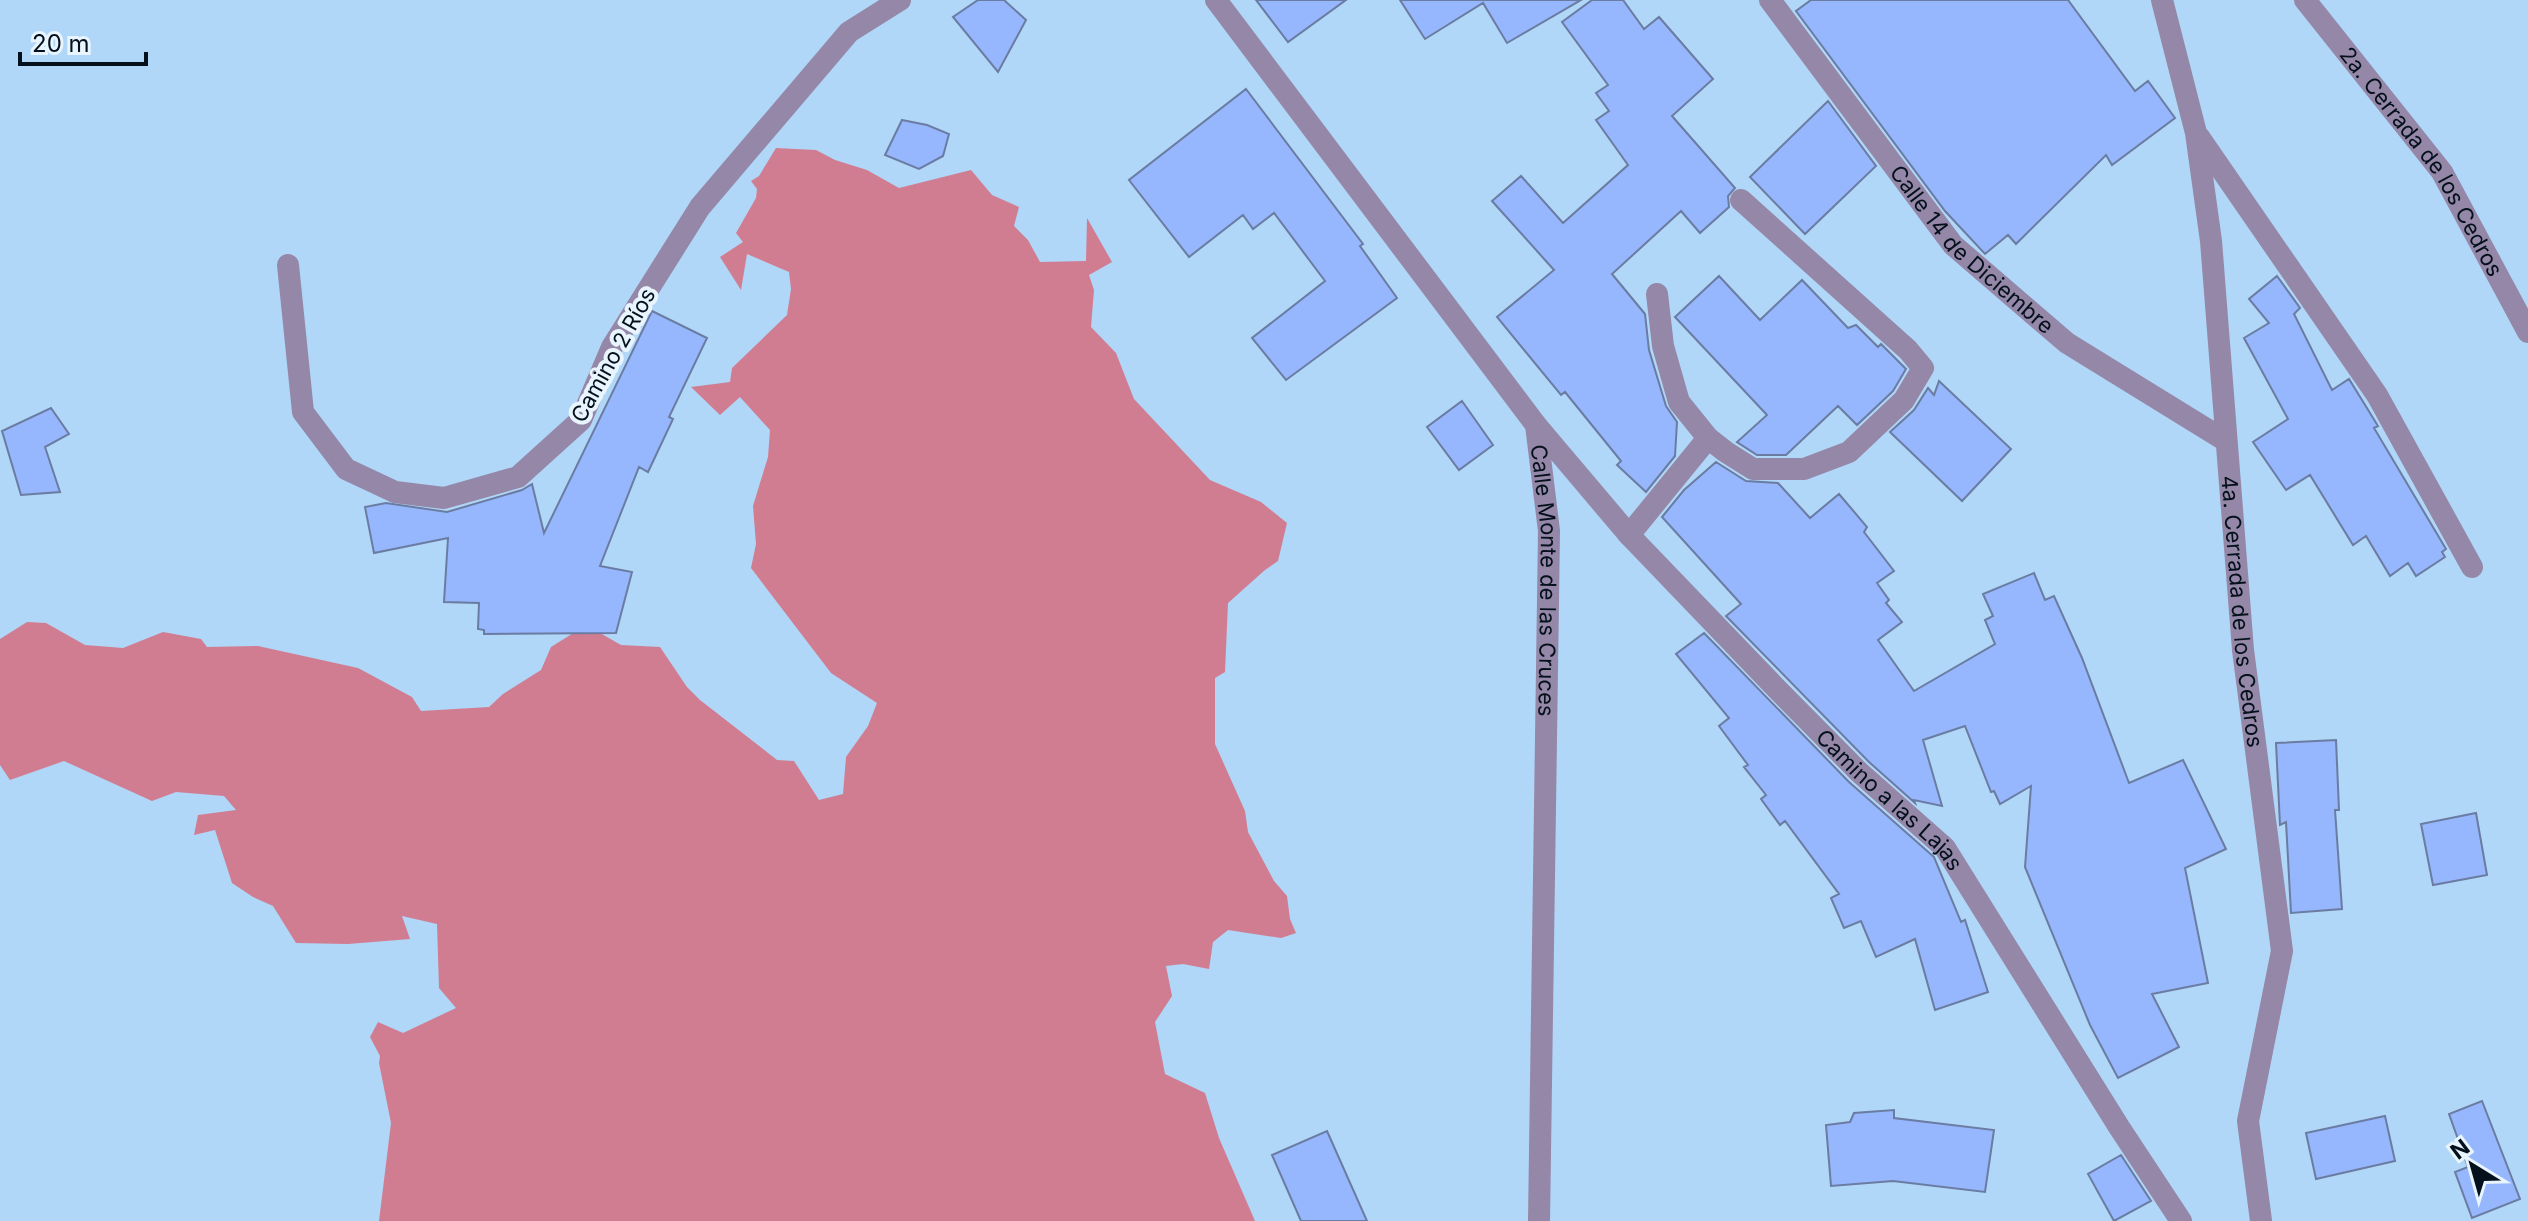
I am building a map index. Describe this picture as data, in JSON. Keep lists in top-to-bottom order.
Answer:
{
  "streets": {
    "street": [
      "2a. Cerrada de los Cedros",
      "Calle 14 de Diciembre",
      "Camino 2 Ríos",
      "Calle Monte de las Cruces",
      "4a. Cerrada de los Cedros",
      "Camino a las Lajas"
    ]
  },
  "crossings": [
    ["Calle 14 de Diciembre", "4a. Cerrada de los Cedros"],
    ["Calle Monte de las Cruces", "Camino a las Lajas"]
  ],
  "scale_bar": "20 m",
  "north": "top left"
}
